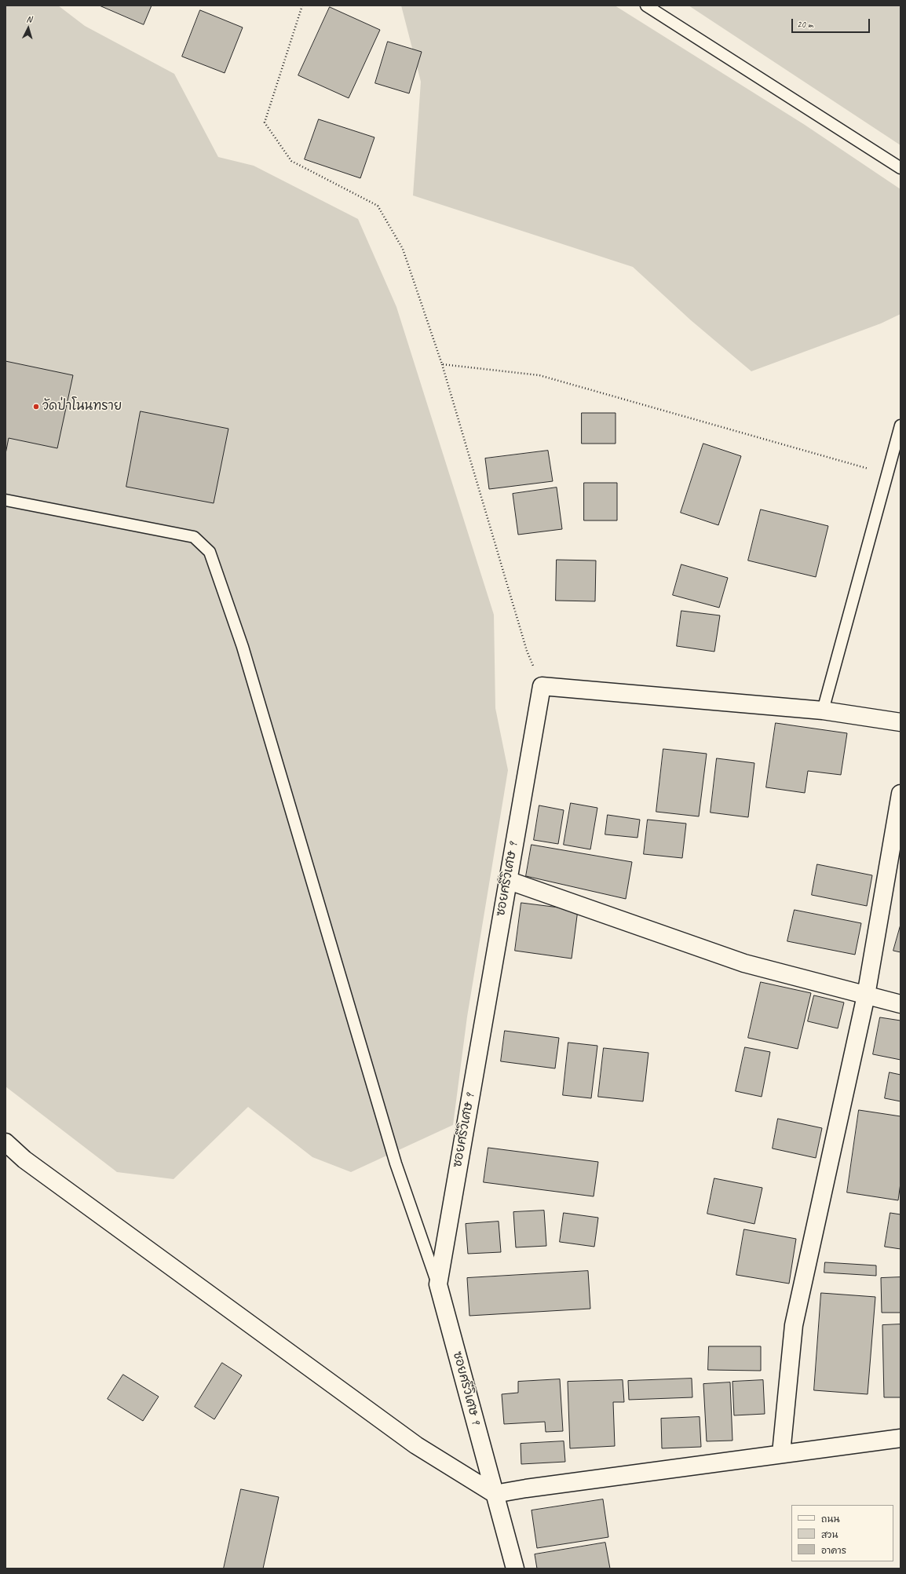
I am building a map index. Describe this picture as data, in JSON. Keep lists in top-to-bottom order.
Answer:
{
  "streets": {
    "street": ["ซอยศรีวิเศษ 9"]
  },
  "places": ["วัดป่าโนนทราย"],
  "legend": ["ถนน", "สวน", "อาคาร"],
  "scale_bar": "20 m",
  "north": "top"
}
